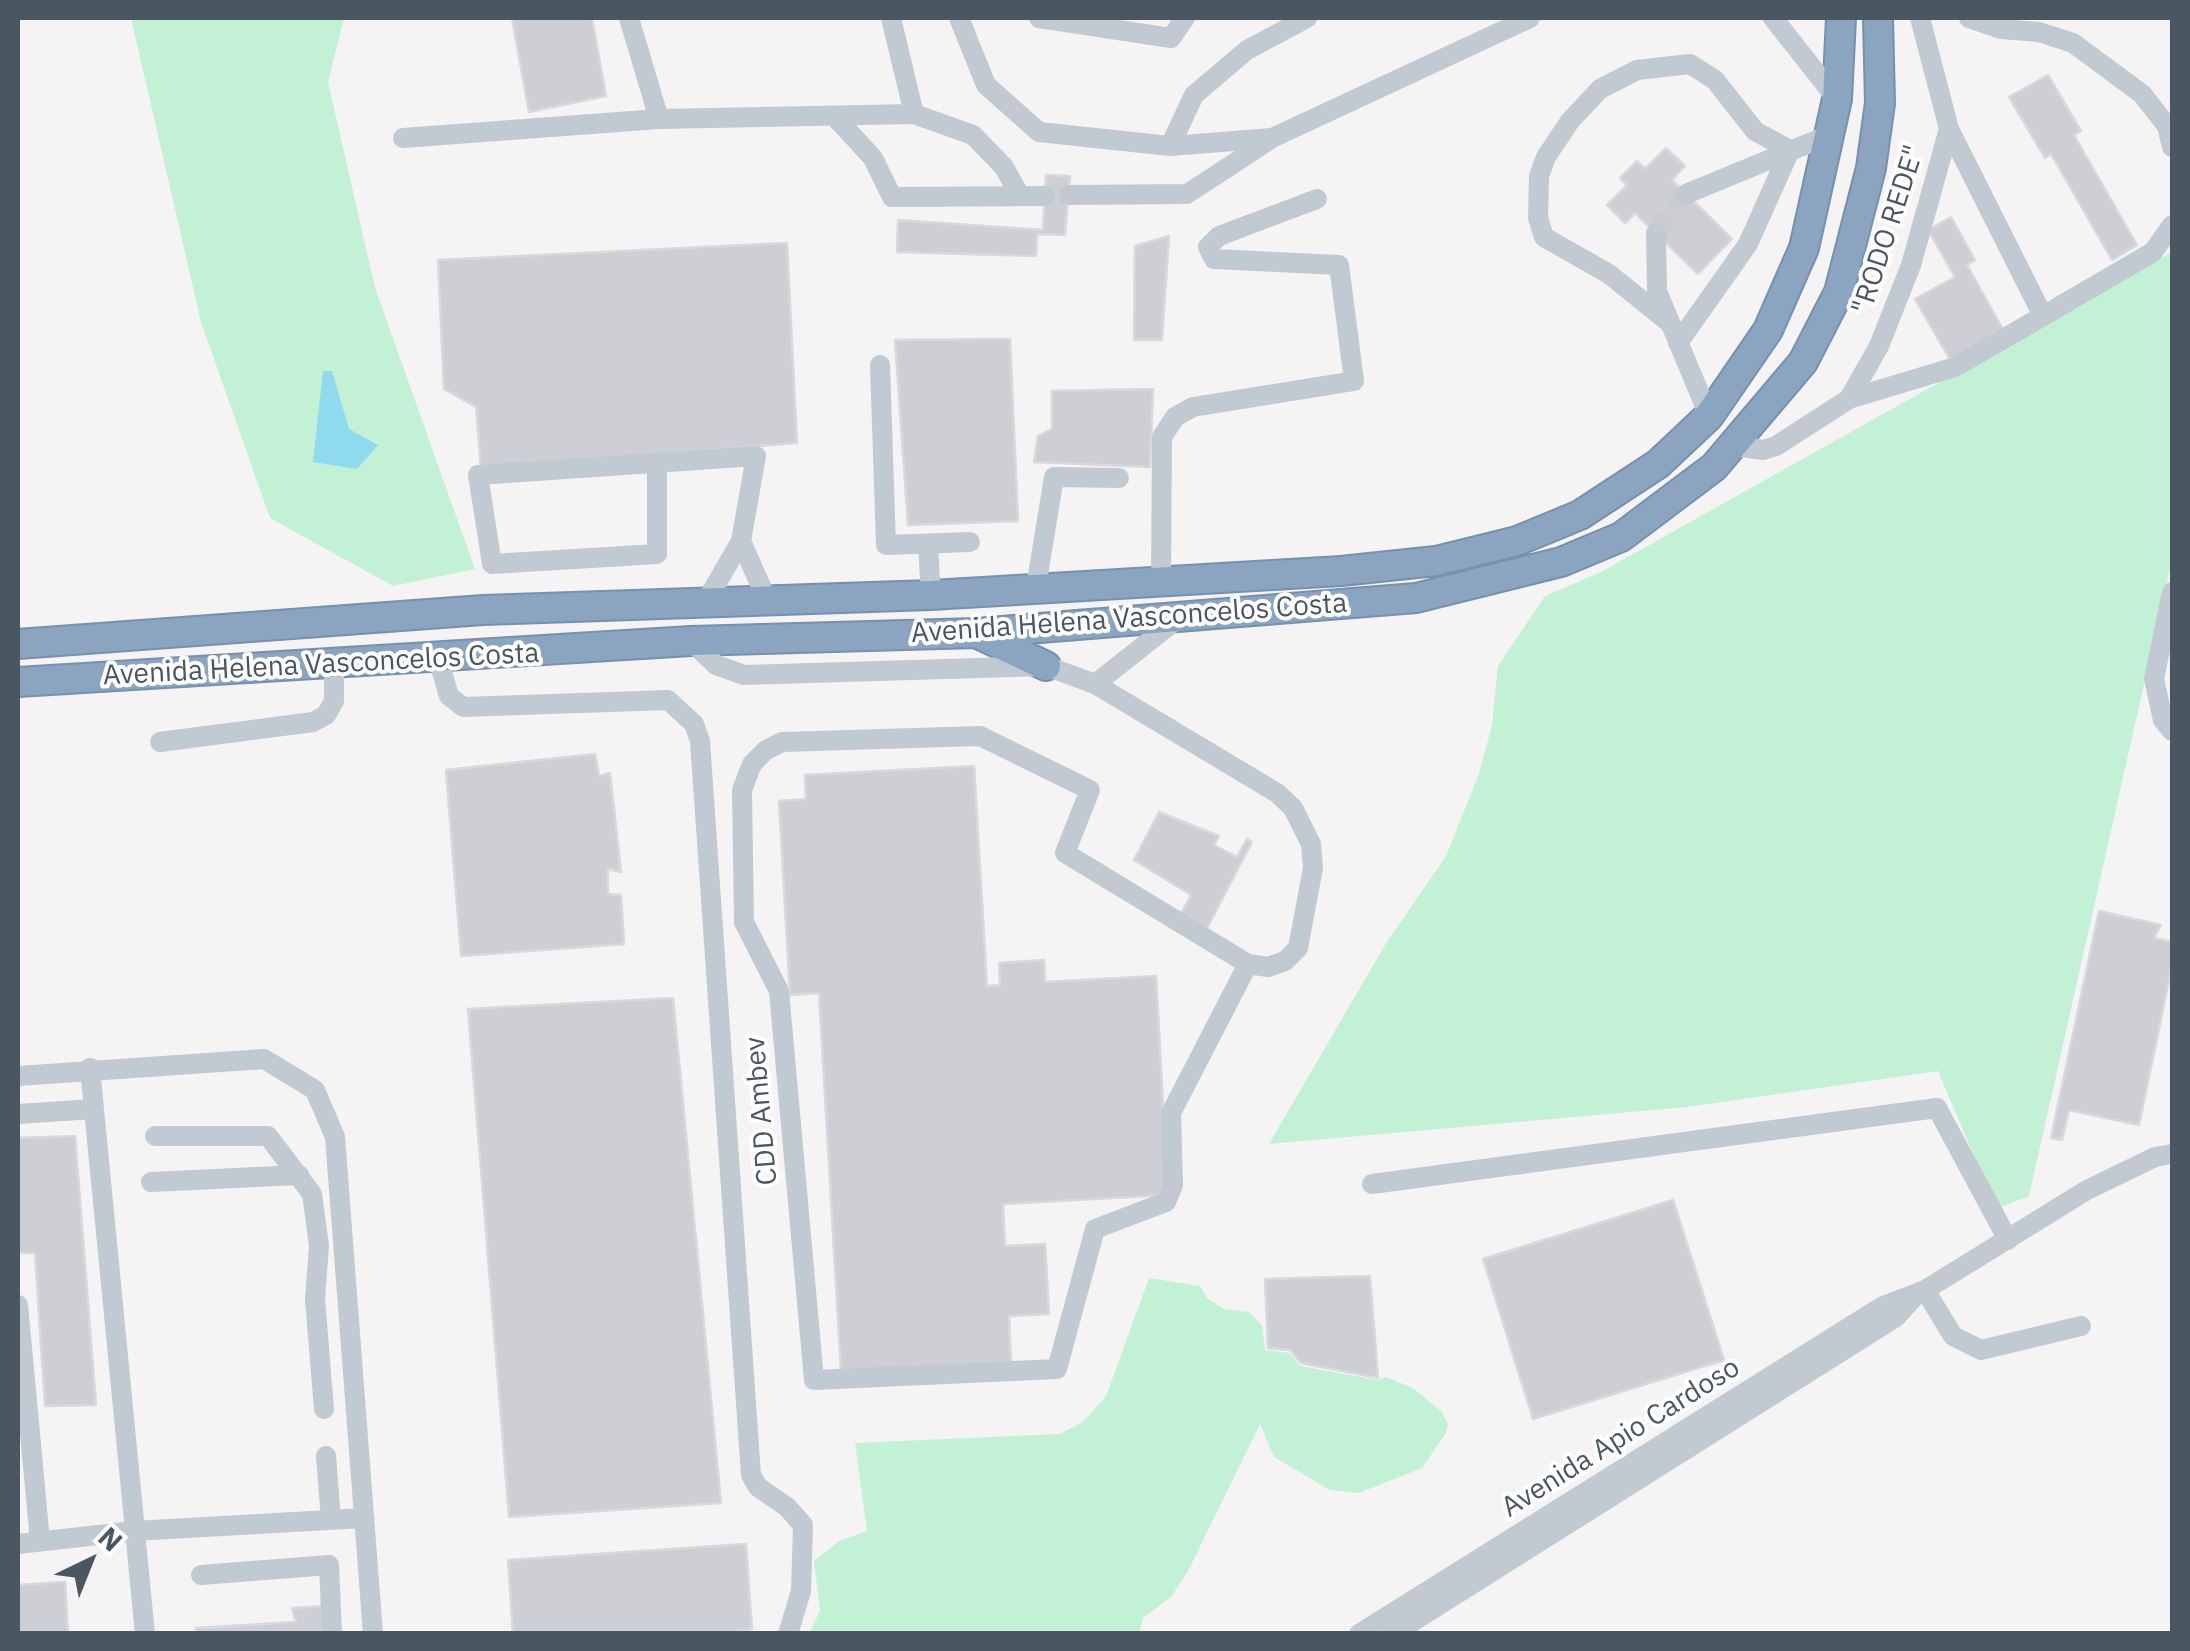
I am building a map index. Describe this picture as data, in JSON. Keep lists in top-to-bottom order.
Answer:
{
  "streets": {
    "highway": ["Avenida Helena Vasconcelos Costa"],
    "street": ["\"RODO REDE\"", "CDD Ambev", "Avenida Apio Cardoso"]
  },
  "crossings": [
    ["\"RODO REDE\"", "Avenida Helena Vasconcelos Costa"]
  ],
  "north": "top right"
}
